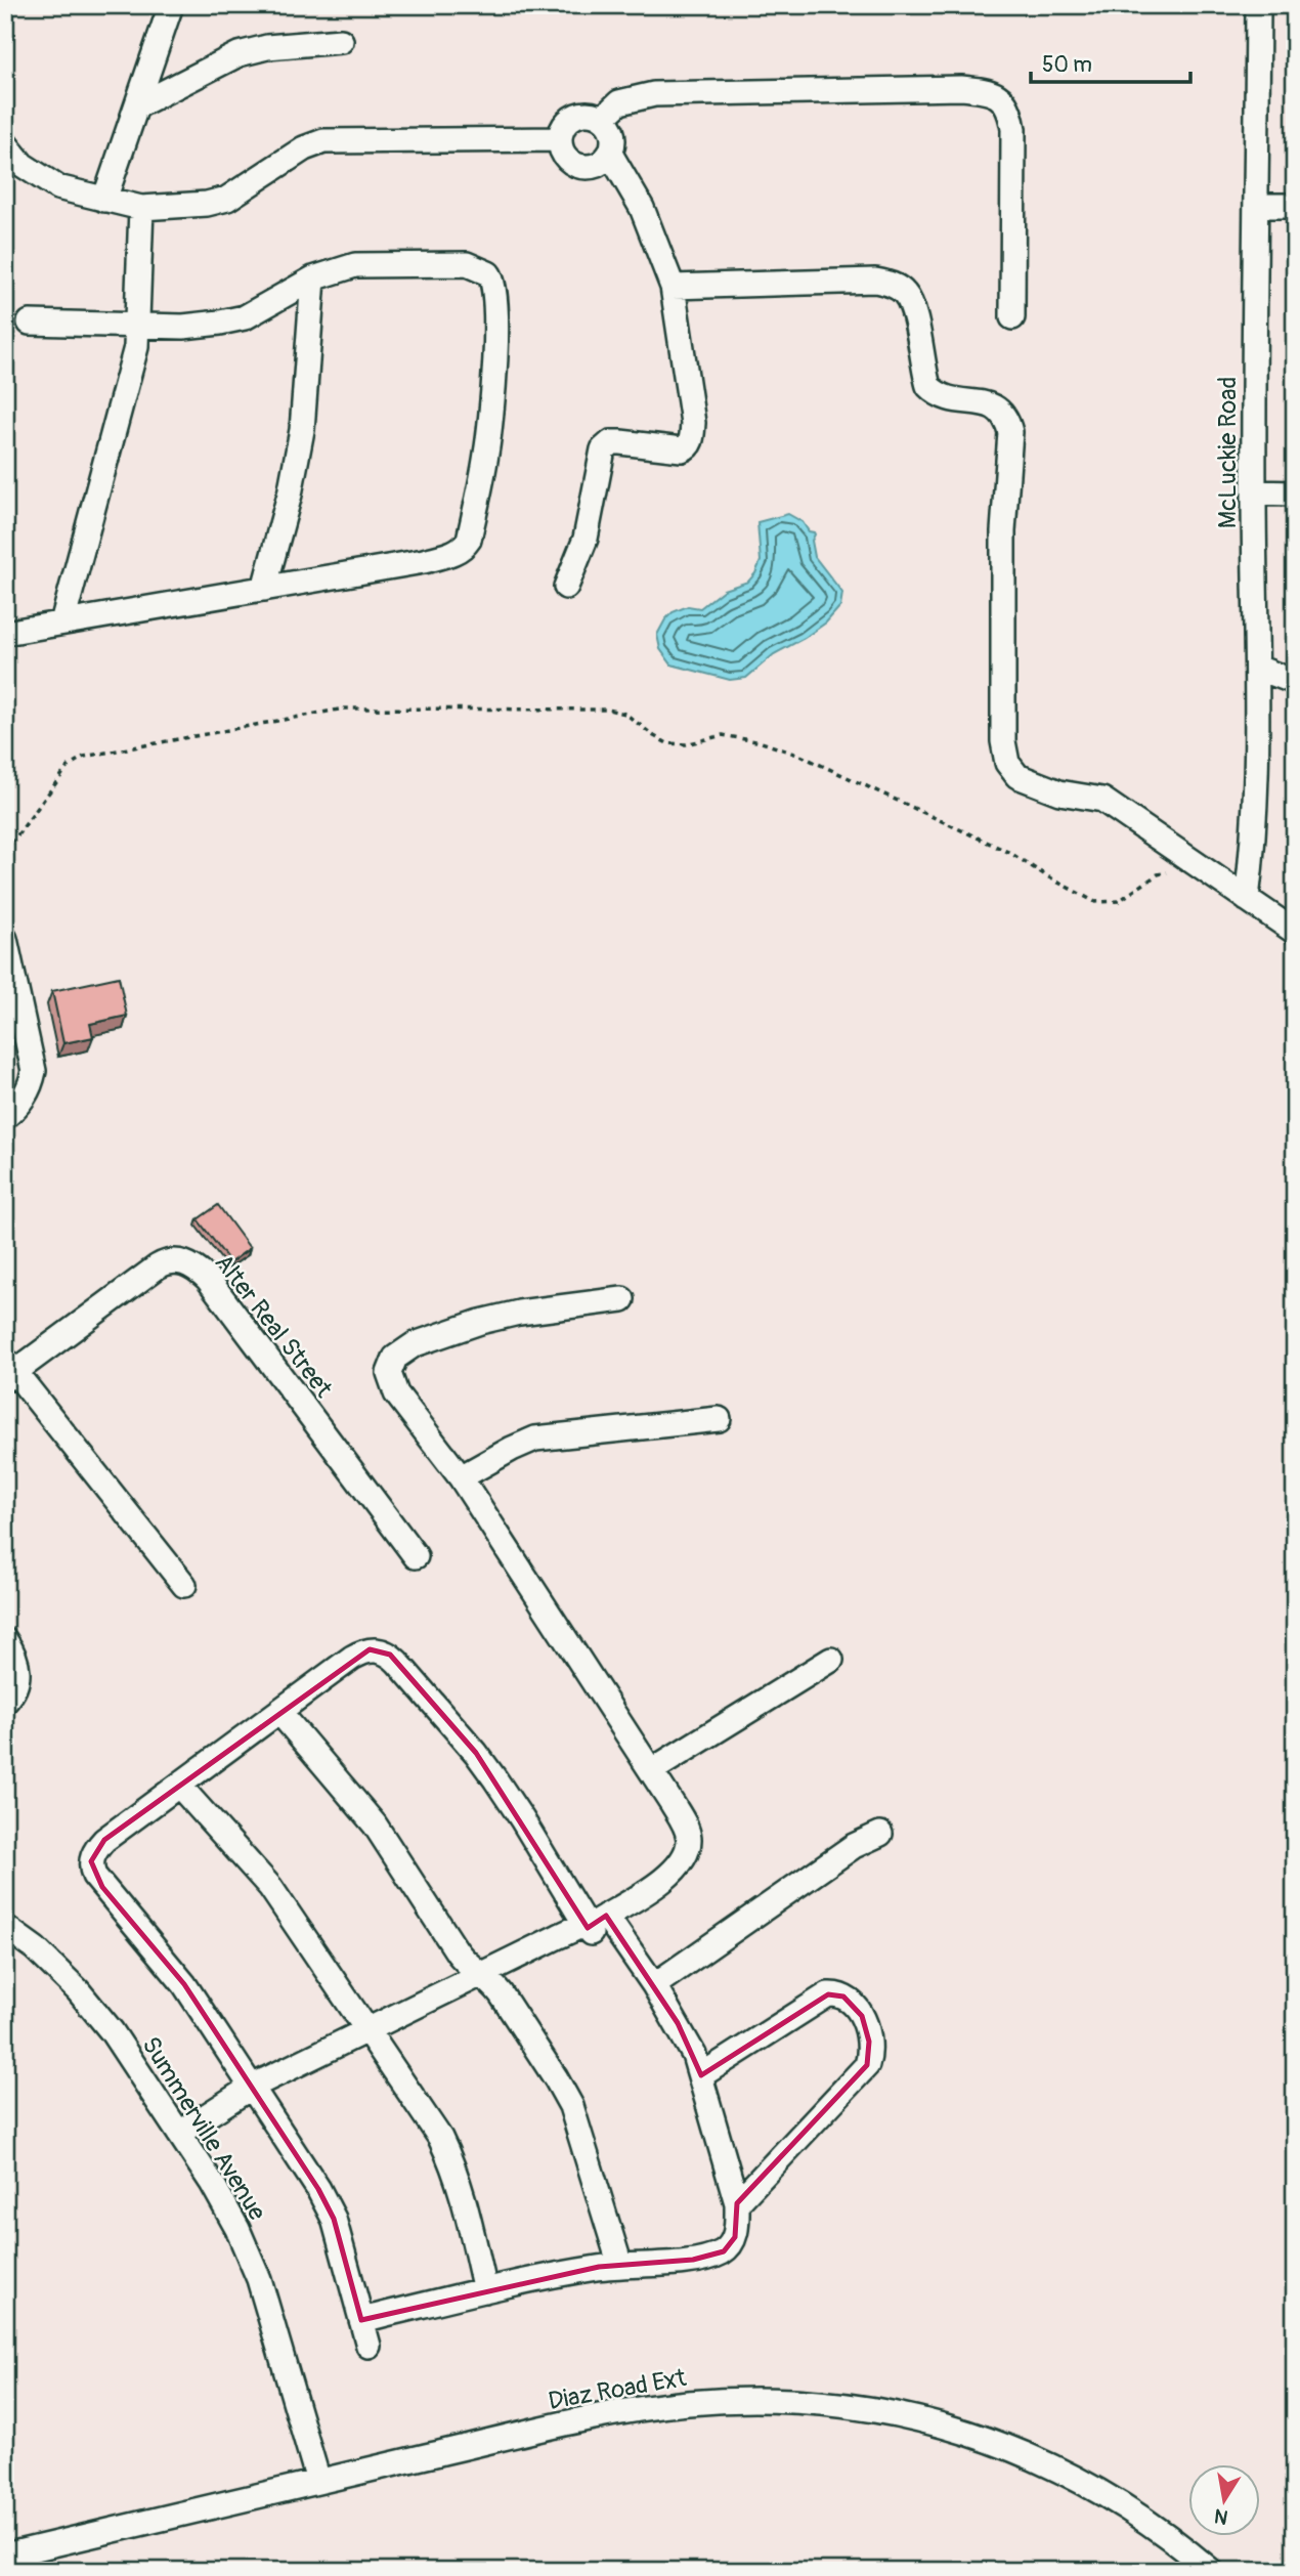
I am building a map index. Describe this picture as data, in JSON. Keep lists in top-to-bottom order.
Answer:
{
  "streets": {
    "street": [
      "McLuckie Road",
      "Alter Real Street",
      "Summerville Avenue",
      "Diaz Road Ext"
    ]
  },
  "crossings": [
    ["Summerville Avenue", "Diaz Road Ext"]
  ],
  "scale_bar": "50 m",
  "north": "bottom"
}
